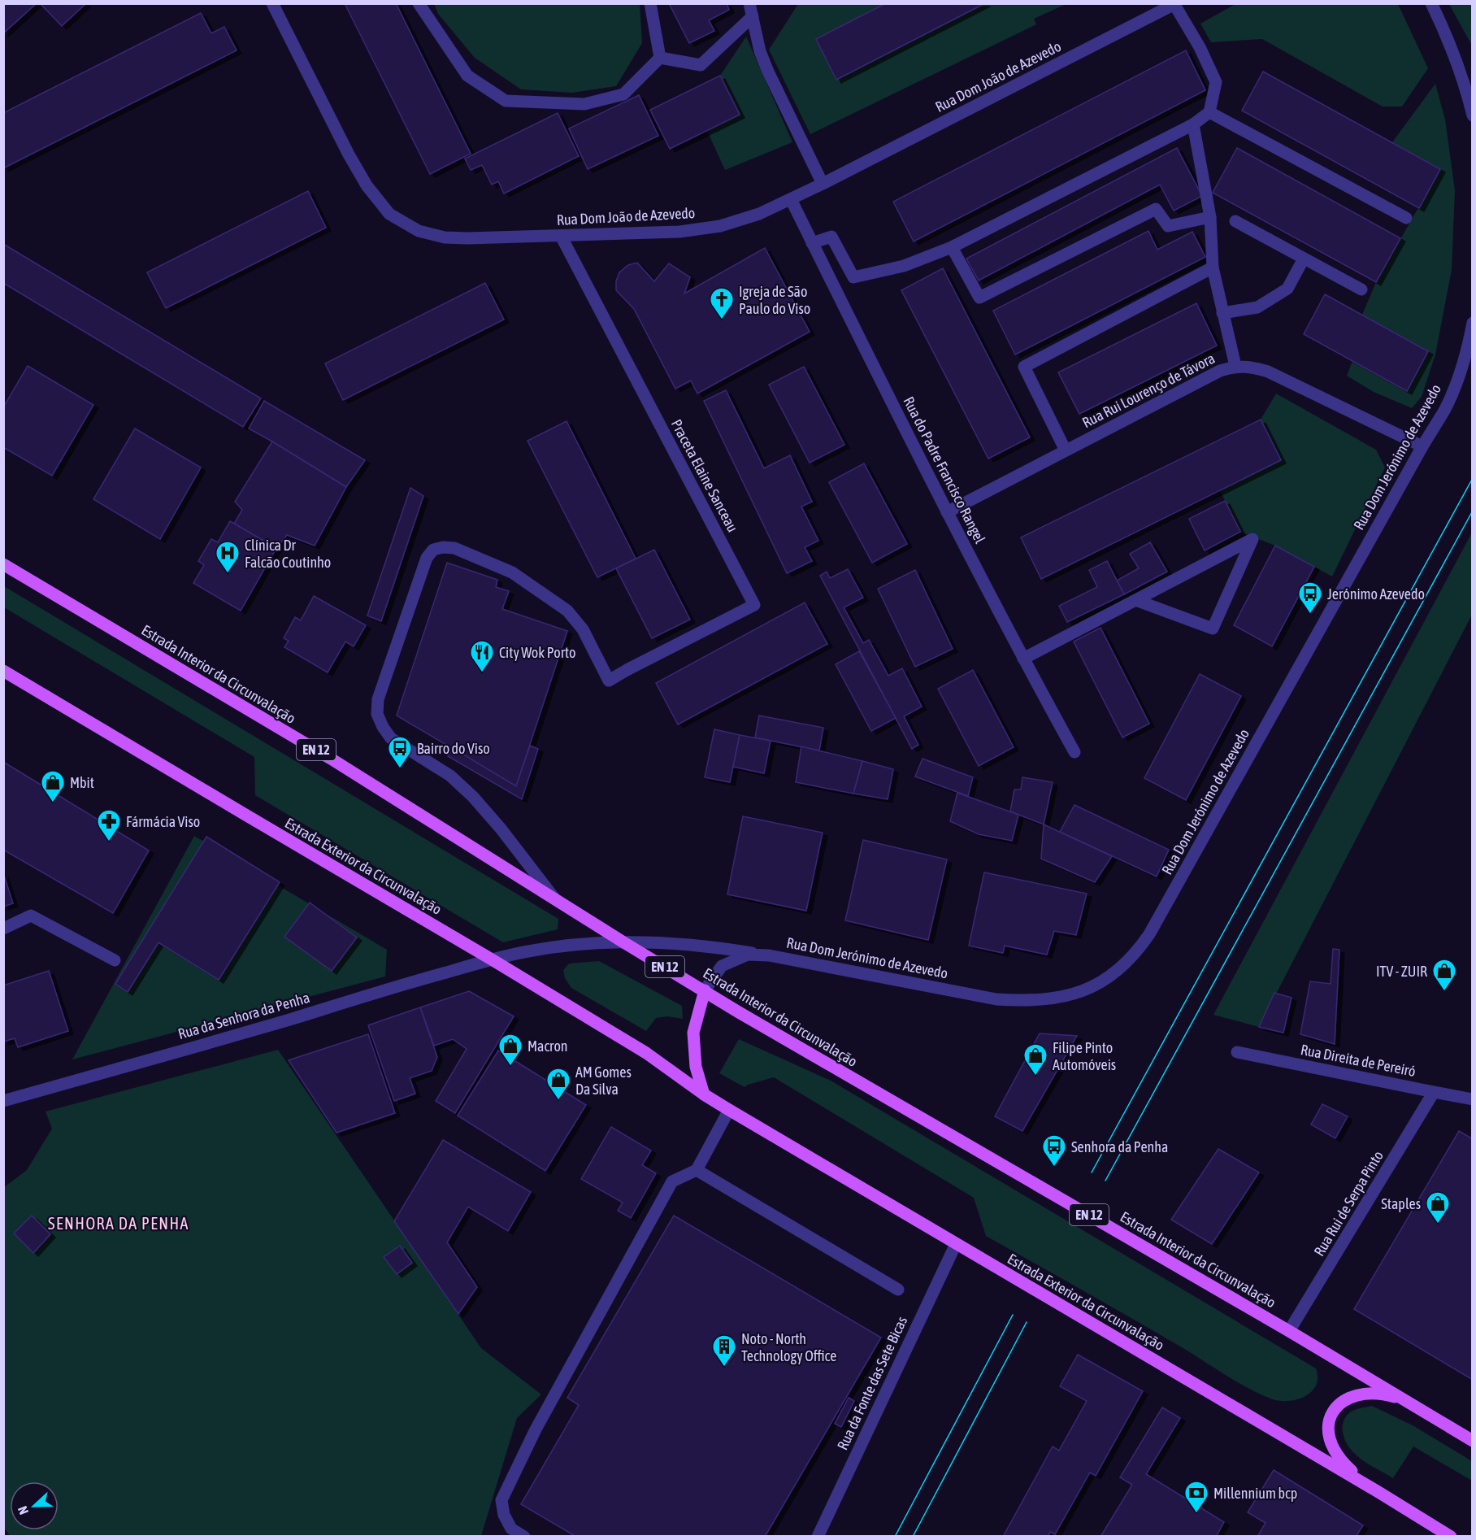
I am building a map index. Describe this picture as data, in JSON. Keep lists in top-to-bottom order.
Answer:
{
  "streets": {
    "main road": ["Estrada Interior da Circunvalação", "EN 12", "Estrada Exterior da Circunvalação"],
    "street": [
      "Rua Dom João de Azevedo",
      "Rua Rui Lourenço de Távora",
      "Rua Dom Jerónimo de Azevedo",
      "Rua do Padre Francisco Rangel",
      "Praceta Elaine Sanceau",
      "Rua da Senhora da Penha",
      "Rua Direita de Pereiró",
      "Rua Rui de Serpa Pinto",
      "Rua da Fonte das Sete Bicas"
    ]
  },
  "crossings": [
    ["Rua Dom João de Azevedo", "Rua do Padre Francisco Rangel"],
    ["Rua Dom João de Azevedo", "Praceta Elaine Sanceau"],
    ["Rua Rui Lourenço de Távora", "Rua Dom Jerónimo de Azevedo"],
    ["Rua Rui Lourenço de Távora", "Rua do Padre Francisco Rangel"],
    ["Rua Dom Jerónimo de Azevedo", "Estrada Interior da Circunvalação"],
    ["Rua Dom Jerónimo de Azevedo", "Estrada Exterior da Circunvalação"],
    ["Rua Dom Jerónimo de Azevedo", "Rua da Senhora da Penha"],
    ["Praceta Elaine Sanceau", "Estrada Interior da Circunvalação"],
    ["Estrada Interior da Circunvalação", "Rua Rui de Serpa Pinto"],
    ["Estrada Exterior da Circunvalação", "Rua da Senhora da Penha"],
    ["Estrada Exterior da Circunvalação", "Rua da Fonte das Sete Bicas"],
    ["Rua Direita de Pereiró", "Rua Rui de Serpa Pinto"]
  ],
  "districts": ["SENHORA DA PENHA"],
  "places": {
    "church": ["Igreja de São Paulo do Viso"],
    "hospital": ["Clínica Dr Falcão Coutinho"],
    "bus stop": ["Jerónimo Azevedo", "Bairro do Viso", "Senhora da Penha"],
    "restaurant": ["City Wok Porto"],
    "shop": [
      "Mbit",
      "ITV - ZUIR",
      "Macron",
      "Filipe Pinto Automóveis",
      "AM Gomes Da Silva",
      "Staples"
    ],
    "pharmacy": ["Fármácia Viso"],
    "building": ["Noto - North Technology Office"],
    "bank": ["Millennium bcp"]
  },
  "north": "left"
}
